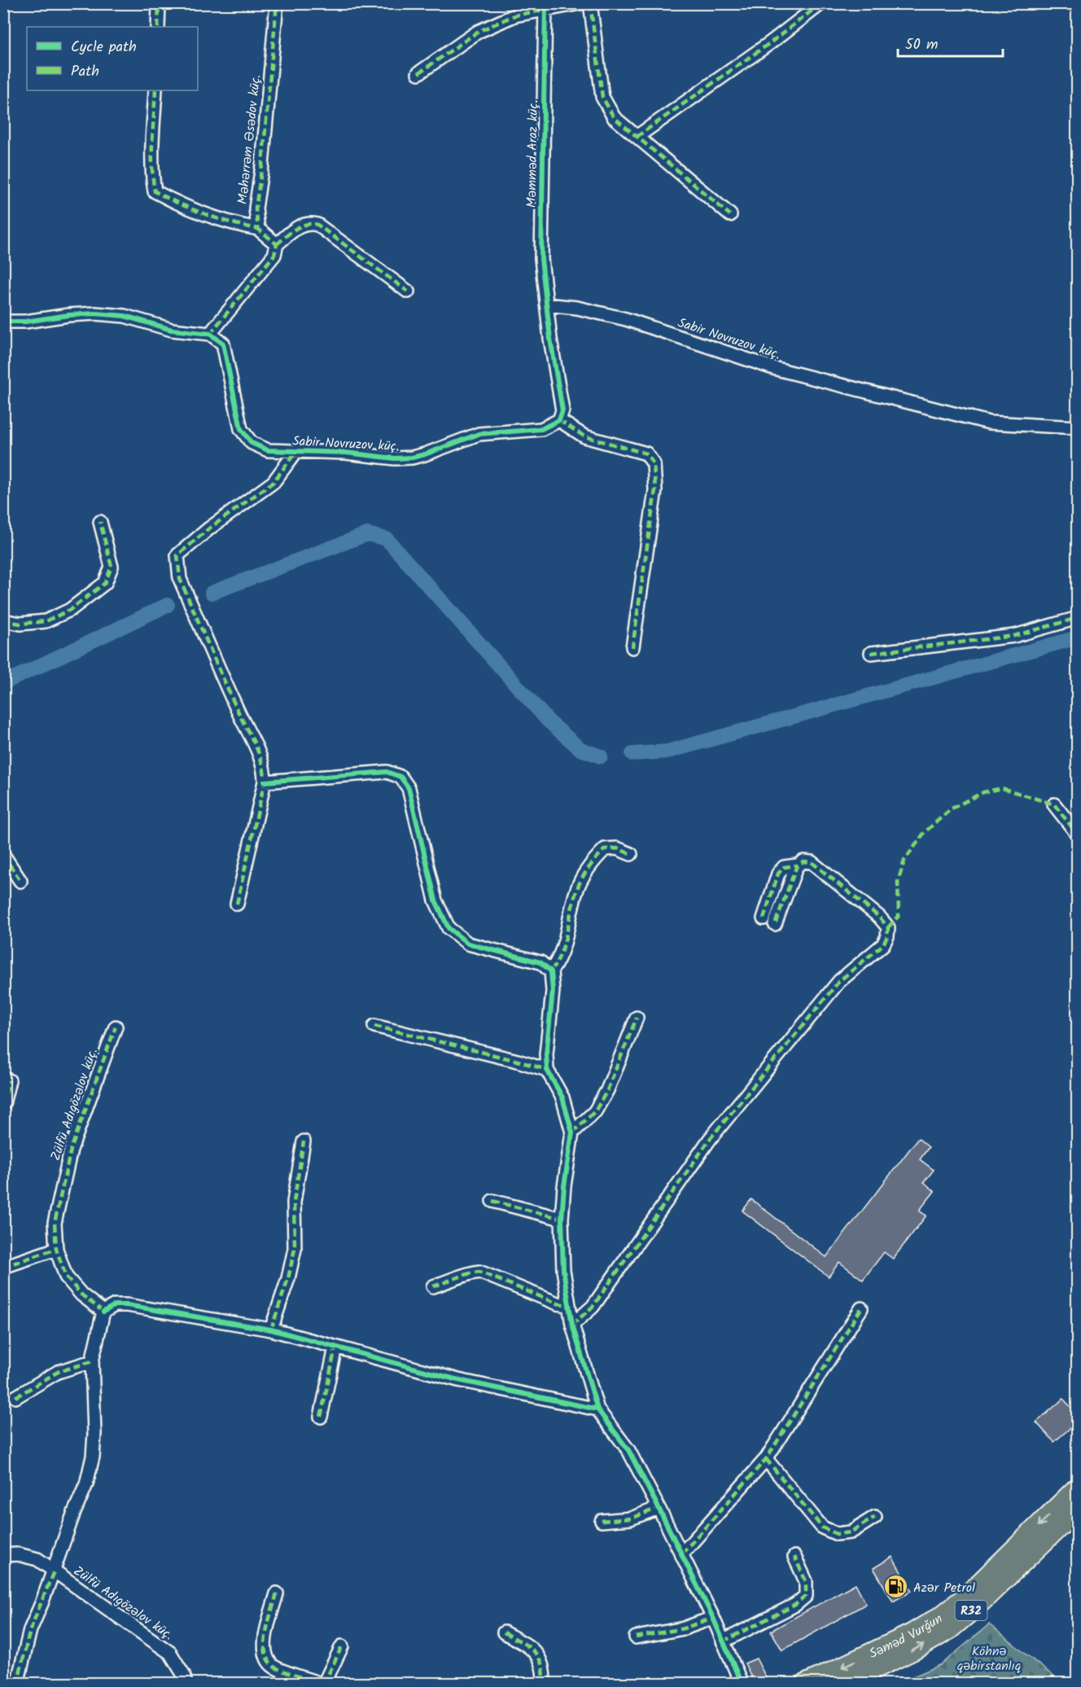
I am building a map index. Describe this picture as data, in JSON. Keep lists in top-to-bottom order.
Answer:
{
  "streets": {
    "main road": ["R32", "Səməd Vurğun"],
    "street": [
      "Məhərrəm Əsədov küç.",
      "Məmməd Araz küç.",
      "Sabir Novruzov küç.",
      "Zülfü Adıgözəlov küç."
    ]
  },
  "crossings": [
    ["Məmməd Araz küç.", "Sabir Novruzov küç."]
  ],
  "parks": ["Köhnə qəbirstanlıq"],
  "places": {
    "fuel station": ["Azər Petrol"]
  },
  "legend": ["Cycle path", "Path"],
  "scale_bar": "50 m"
}
